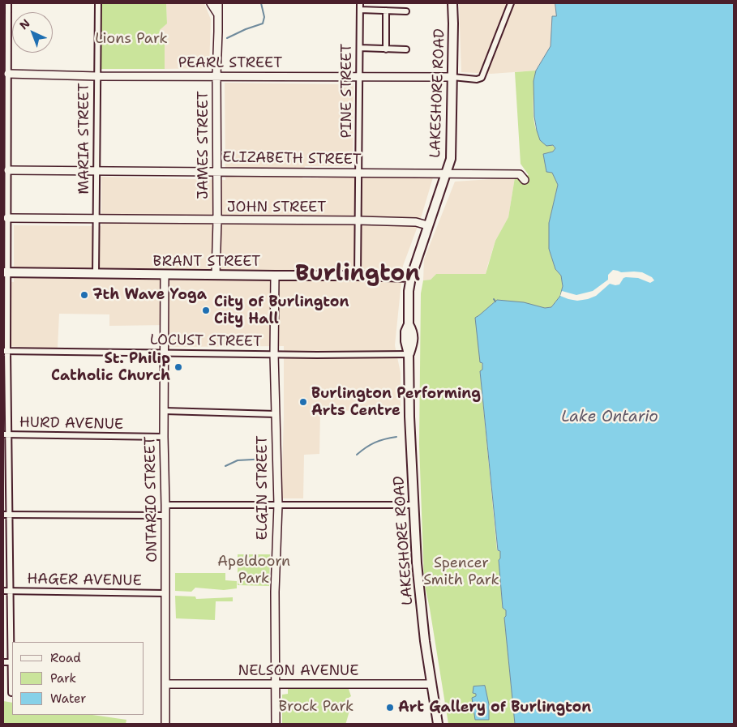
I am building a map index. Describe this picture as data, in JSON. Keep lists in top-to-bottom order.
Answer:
{
  "streets": {
    "main road": ["LAKESHORE ROAD", "BRANT STREET"],
    "street": [
      "PEARL STREET",
      "PINE STREET",
      "MARIA STREET",
      "JAMES STREET",
      "ELIZABETH STREET",
      "JOHN STREET",
      "LOCUST STREET",
      "HURD AVENUE",
      "ELGIN STREET",
      "ONTARIO STREET",
      "HAGER AVENUE",
      "NELSON AVENUE"
    ]
  },
  "crossings": [
    ["PEARL STREET", "PINE STREET"],
    ["PEARL STREET", "LAKESHORE ROAD"],
    ["PEARL STREET", "MARIA STREET"],
    ["PEARL STREET", "JAMES STREET"],
    ["PINE STREET", "ELIZABETH STREET"],
    ["PINE STREET", "JOHN STREET"],
    ["PINE STREET", "BRANT STREET"],
    ["LAKESHORE ROAD", "ELIZABETH STREET"],
    ["LAKESHORE ROAD", "JOHN STREET"],
    ["LAKESHORE ROAD", "BRANT STREET"],
    ["LAKESHORE ROAD", "LOCUST STREET"],
    ["LAKESHORE ROAD", "NELSON AVENUE"],
    ["MARIA STREET", "ELIZABETH STREET"],
    ["MARIA STREET", "JOHN STREET"],
    ["MARIA STREET", "BRANT STREET"],
    ["JAMES STREET", "ELIZABETH STREET"],
    ["JAMES STREET", "JOHN STREET"],
    ["JAMES STREET", "BRANT STREET"],
    ["BRANT STREET", "ELGIN STREET"],
    ["BRANT STREET", "ONTARIO STREET"],
    ["LOCUST STREET", "ELGIN STREET"],
    ["LOCUST STREET", "ONTARIO STREET"],
    ["HURD AVENUE", "ONTARIO STREET"],
    ["ELGIN STREET", "NELSON AVENUE"],
    ["ONTARIO STREET", "HAGER AVENUE"],
    ["ONTARIO STREET", "NELSON AVENUE"]
  ],
  "districts": ["Burlington"],
  "water": ["Lake Ontario"],
  "parks": [
    "Lions Park",
    "Apeldoorn Park",
    "Spencer Smith Park",
    "Brock Park"
  ],
  "places": [
    "7th Wave Yoga",
    "City of Burlington City Hall",
    "St. Philip Catholic Church",
    "Burlington Performing Arts Centre",
    "Art Gallery of Burlington"
  ],
  "legend": ["Road", "Park", "Water"],
  "north": "top left"
}
